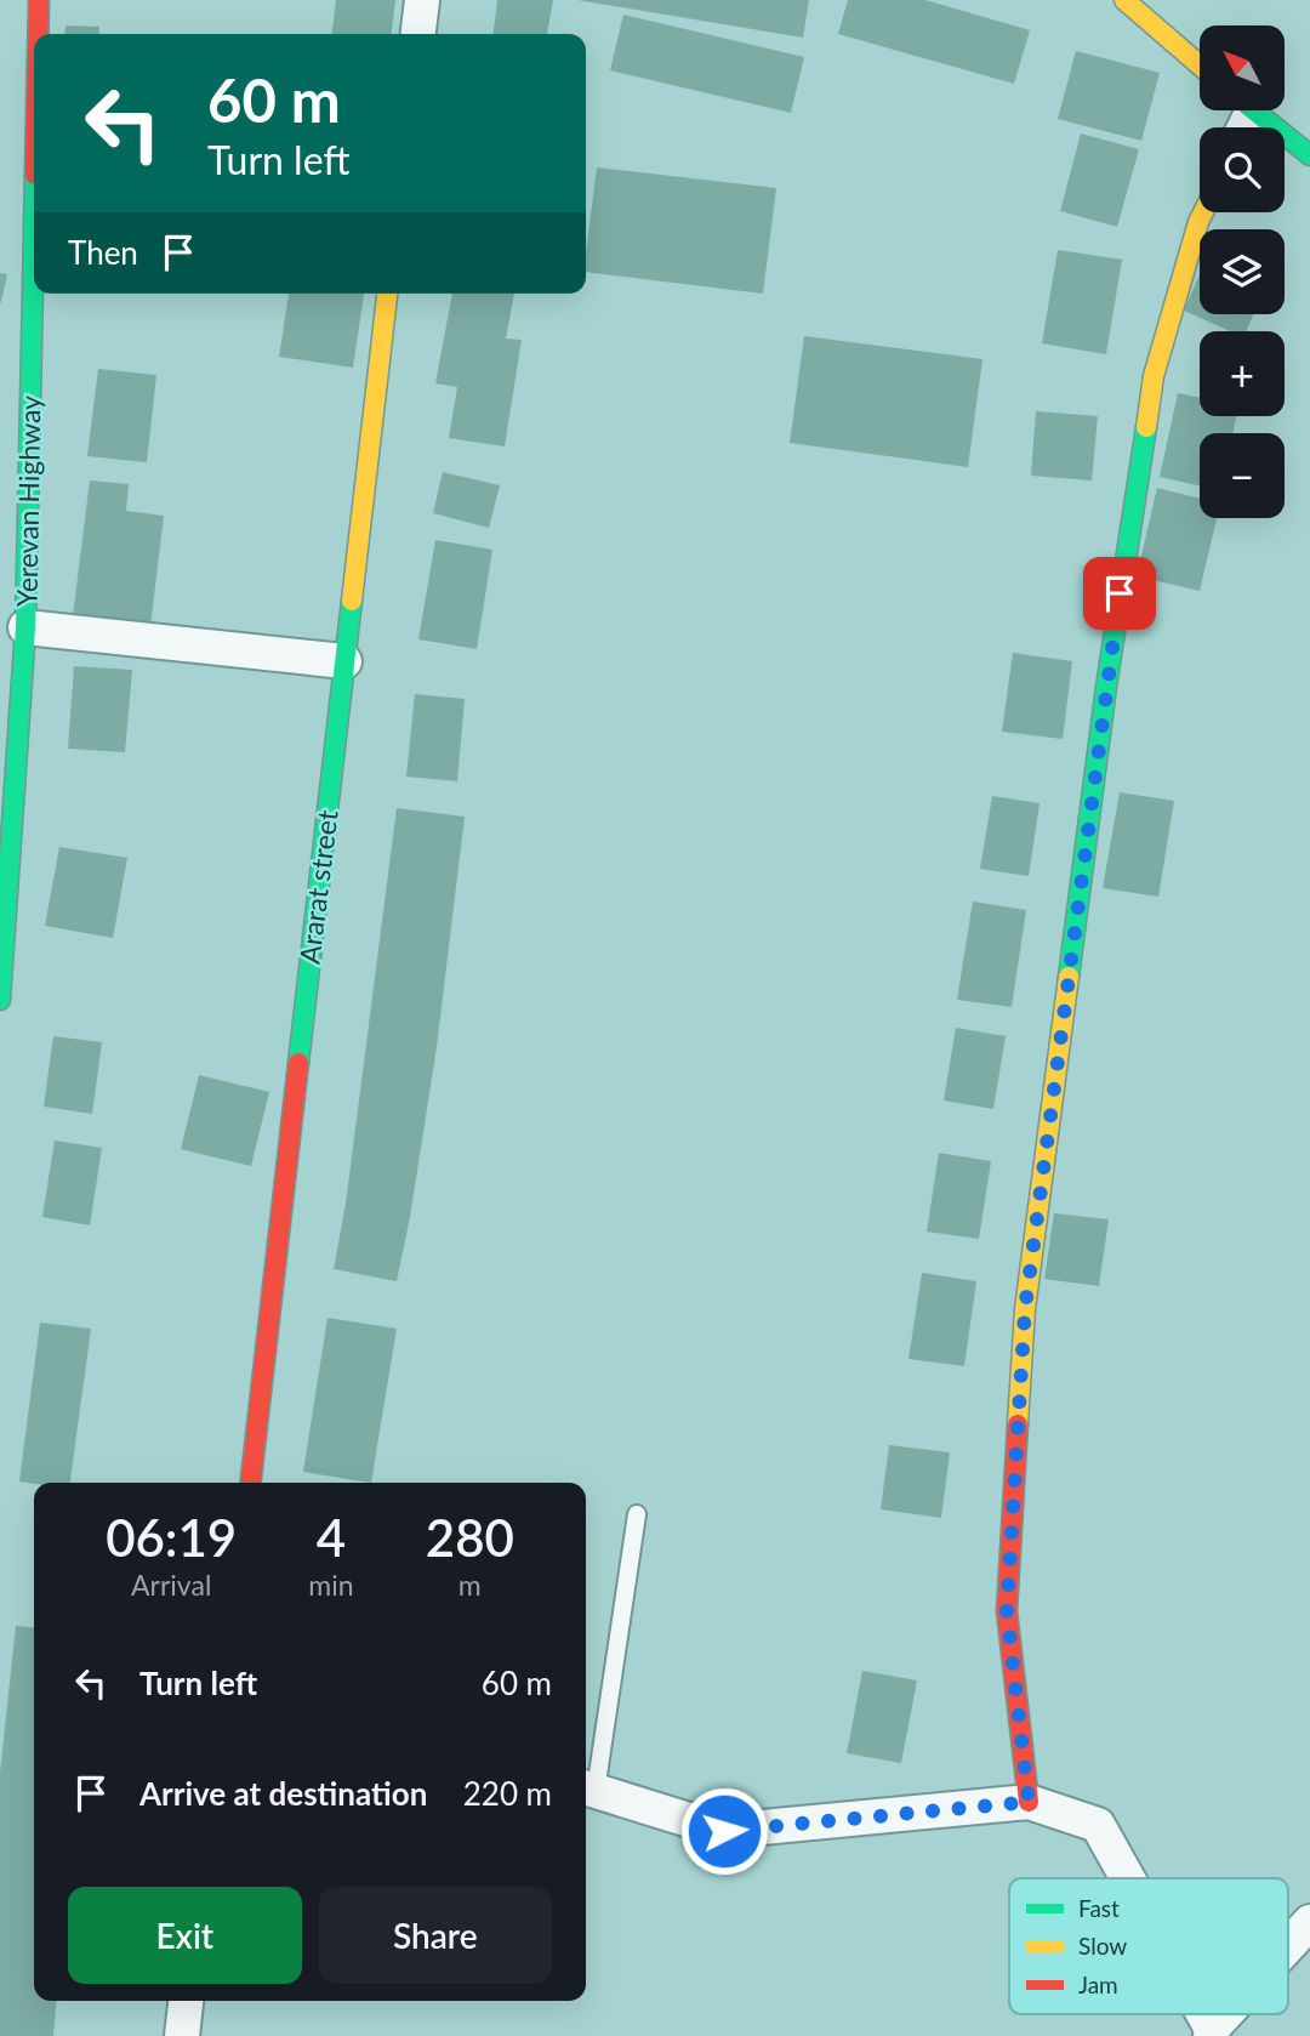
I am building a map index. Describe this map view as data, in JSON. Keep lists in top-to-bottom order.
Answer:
{
  "streets": {
    "street": ["Yerevan Highway", "Ararat street"]
  },
  "legend": ["Fast", "Slow", "Jam"],
  "north": "top left",
  "page": {
    "map_buttons": ["+", "−"],
    "turn": ["60 m", "Turn left"],
    "then": "Then",
    "eta": [
      "06:19",
      "Arrival",
      "4",
      "min",
      "280",
      "m"
    ],
    "list": [
      {
        "name": "Turn left",
        "value": "60 m"
      },
      {
        "name": "Arrive at destination",
        "value": "220 m"
      }
    ],
    "buttons": ["Exit", "Share"]
  }
}
